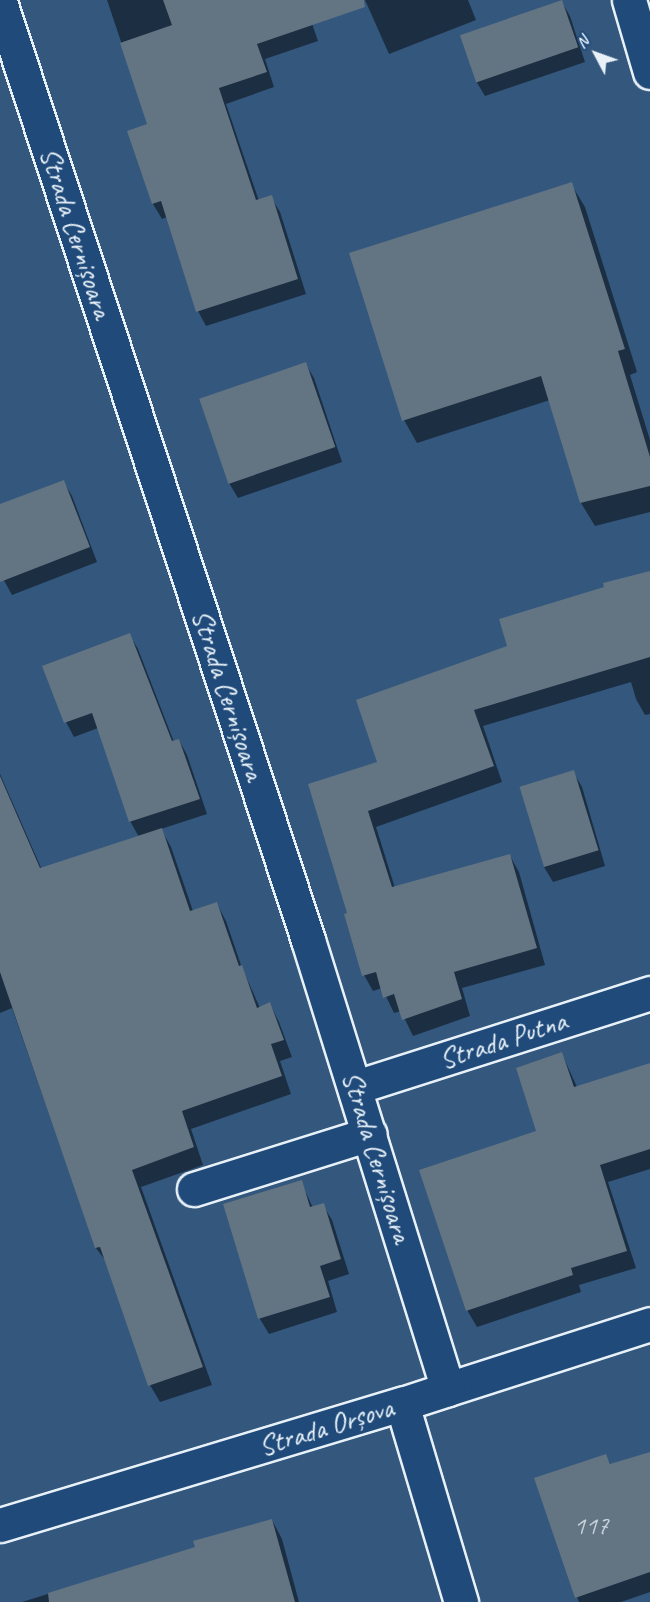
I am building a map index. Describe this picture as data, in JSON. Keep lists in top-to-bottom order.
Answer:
{
  "streets": {
    "street": ["Strada Cernișoara", "Strada Putna", "Strada Orșova"]
  },
  "crossings": [
    ["Strada Cernișoara", "Strada Putna"],
    ["Strada Cernișoara", "Strada Orșova"]
  ],
  "house_numbers": ["117"],
  "north": "top left"
}
